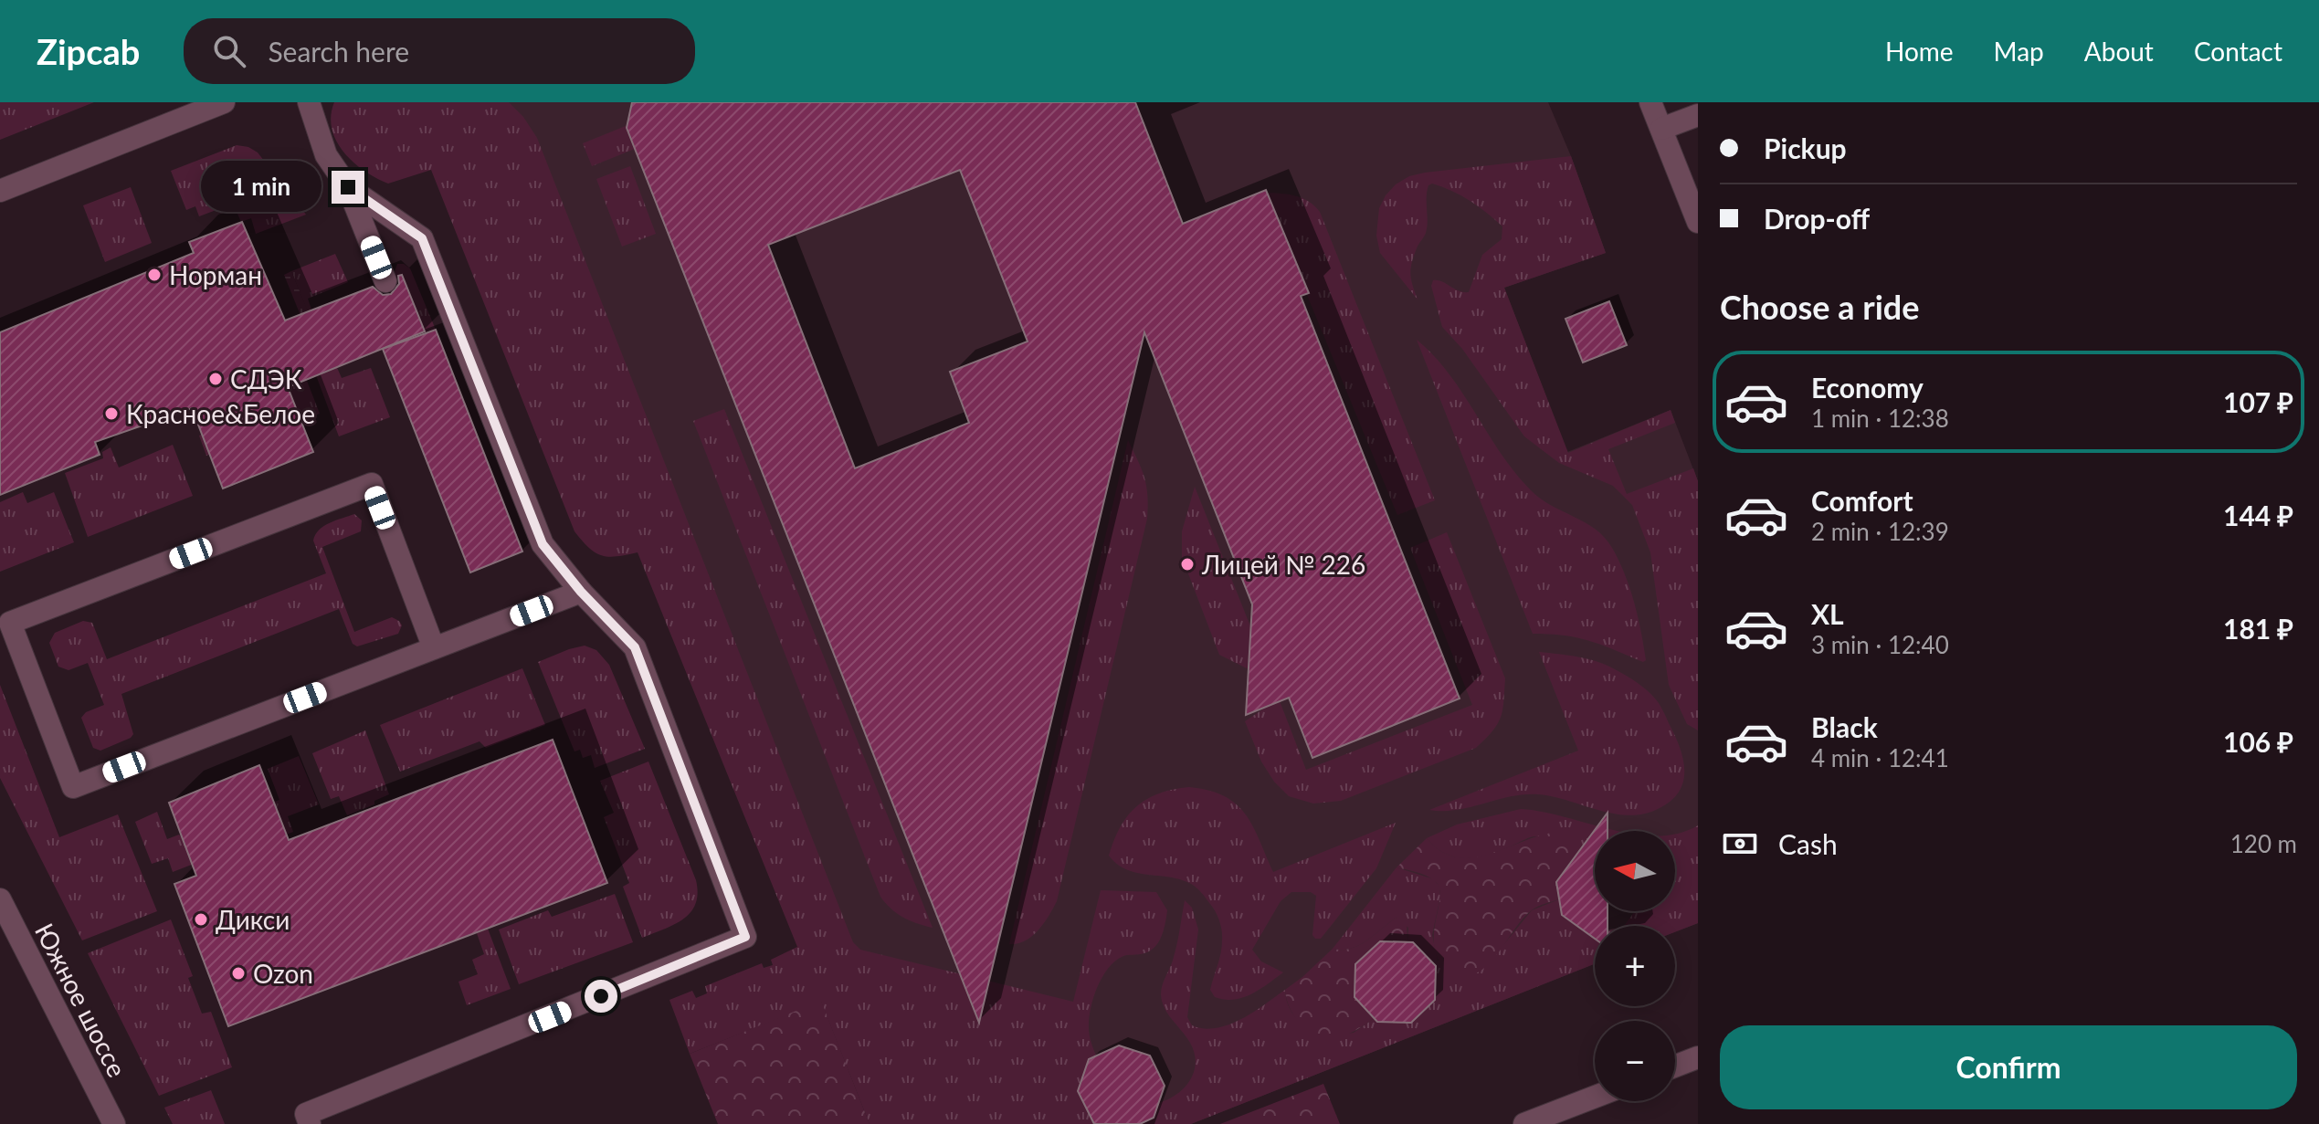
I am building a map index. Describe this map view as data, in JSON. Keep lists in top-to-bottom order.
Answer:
{
  "streets": {
    "street": ["Южное шоссе"]
  },
  "places": [
    "Норман",
    "СДЭК",
    "Красное&Белое",
    "Лицей № 226",
    "Дикси",
    "Ozon"
  ],
  "north": "left",
  "page": {
    "header": "Zipcab",
    "search": "Search here",
    "nav": [
      "Home",
      "Map",
      "About",
      "Contact"
    ],
    "banner": ["Pickup", "Drop-off"],
    "bubble": "1 min",
    "heading": "Choose a ride",
    "list": [
      {
        "name": "Economy",
        "note": "1 min · 12:38",
        "value": "107 ₽"
      },
      {
        "name": "Comfort",
        "note": "2 min · 12:39",
        "value": "144 ₽"
      },
      {
        "name": "XL",
        "note": "3 min · 12:40",
        "value": "181 ₽"
      },
      {
        "name": "Black",
        "note": "4 min · 12:41",
        "value": "106 ₽"
      }
    ],
    "pay": ["Cash", "120 m"],
    "map_buttons": ["+", "−"],
    "buttons": "Confirm"
  }
}
